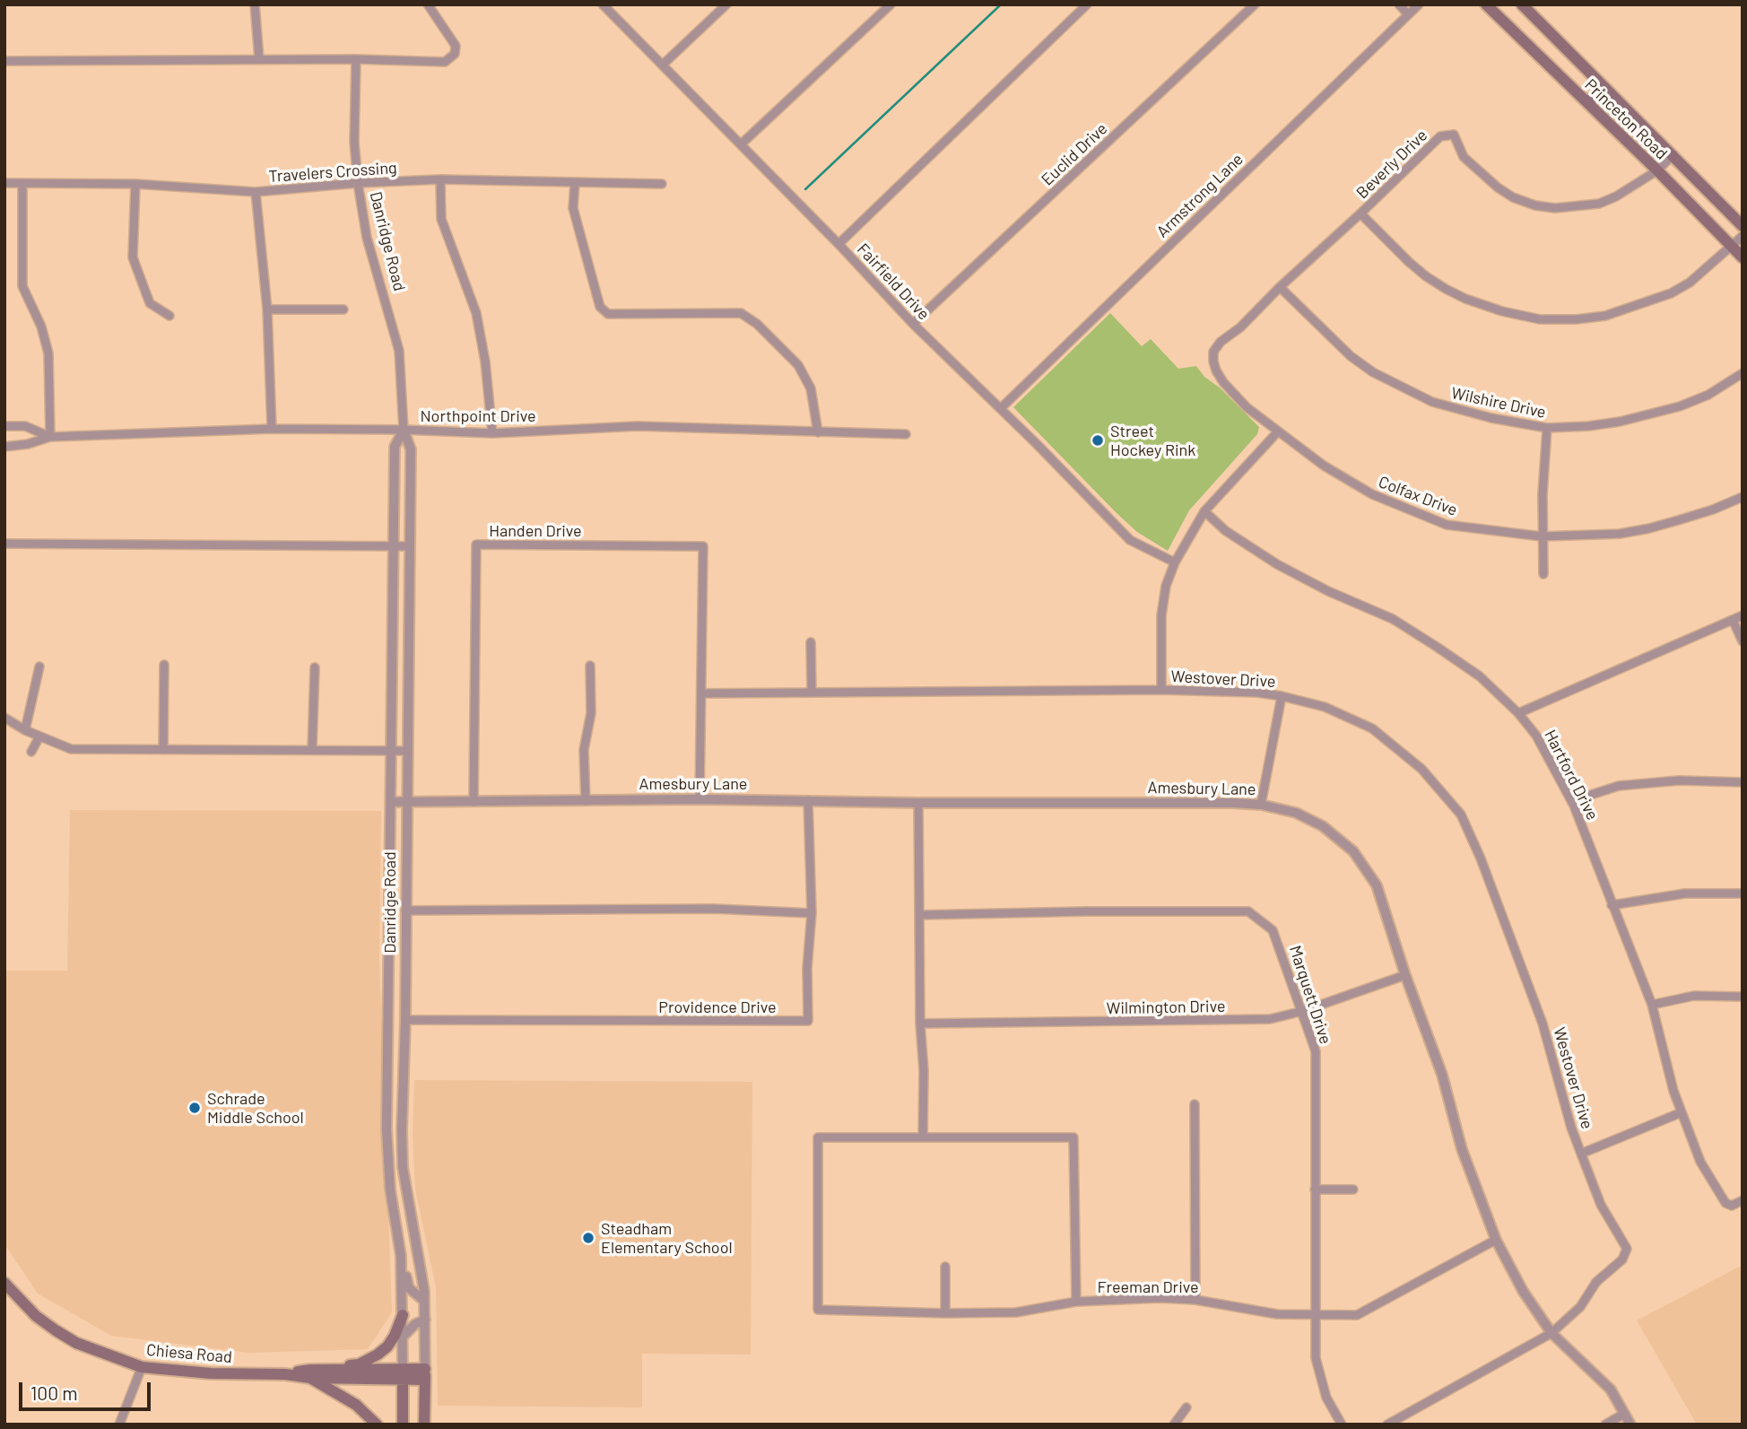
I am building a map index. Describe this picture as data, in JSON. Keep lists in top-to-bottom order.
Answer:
{
  "streets": {
    "main road": ["Princeton Road", "Chiesa Road"],
    "street": [
      "Euclid Drive",
      "Beverly Drive",
      "Travelers Crossing",
      "Armstrong Lane",
      "Danridge Road",
      "Fairfield Drive",
      "Wilshire Drive",
      "Northpoint Drive",
      "Colfax Drive",
      "Handen Drive",
      "Westover Drive",
      "Hartford Drive",
      "Amesbury Lane",
      "Marquett Drive",
      "Providence Drive",
      "Wilmington Drive",
      "Freeman Drive"
    ]
  },
  "crossings": [
    ["Princeton Road", "Beverly Drive"],
    ["Euclid Drive", "Fairfield Drive"],
    ["Beverly Drive", "Wilshire Drive"],
    ["Beverly Drive", "Colfax Drive"],
    ["Travelers Crossing", "Danridge Road"],
    ["Armstrong Lane", "Fairfield Drive"],
    ["Danridge Road", "Northpoint Drive"],
    ["Danridge Road", "Amesbury Lane"],
    ["Danridge Road", "Providence Drive"],
    ["Danridge Road", "Chiesa Road"],
    ["Handen Drive", "Westover Drive"],
    ["Handen Drive", "Amesbury Lane"],
    ["Westover Drive", "Amesbury Lane"],
    ["Amesbury Lane", "Providence Drive"],
    ["Amesbury Lane", "Wilmington Drive"],
    ["Amesbury Lane", "Freeman Drive"],
    ["Marquett Drive", "Wilmington Drive"],
    ["Marquett Drive", "Freeman Drive"]
  ],
  "places": ["Street Hockey Rink", "Schrade Middle School", "Steadham Elementary School"],
  "scale_bar": "100 m"
}
